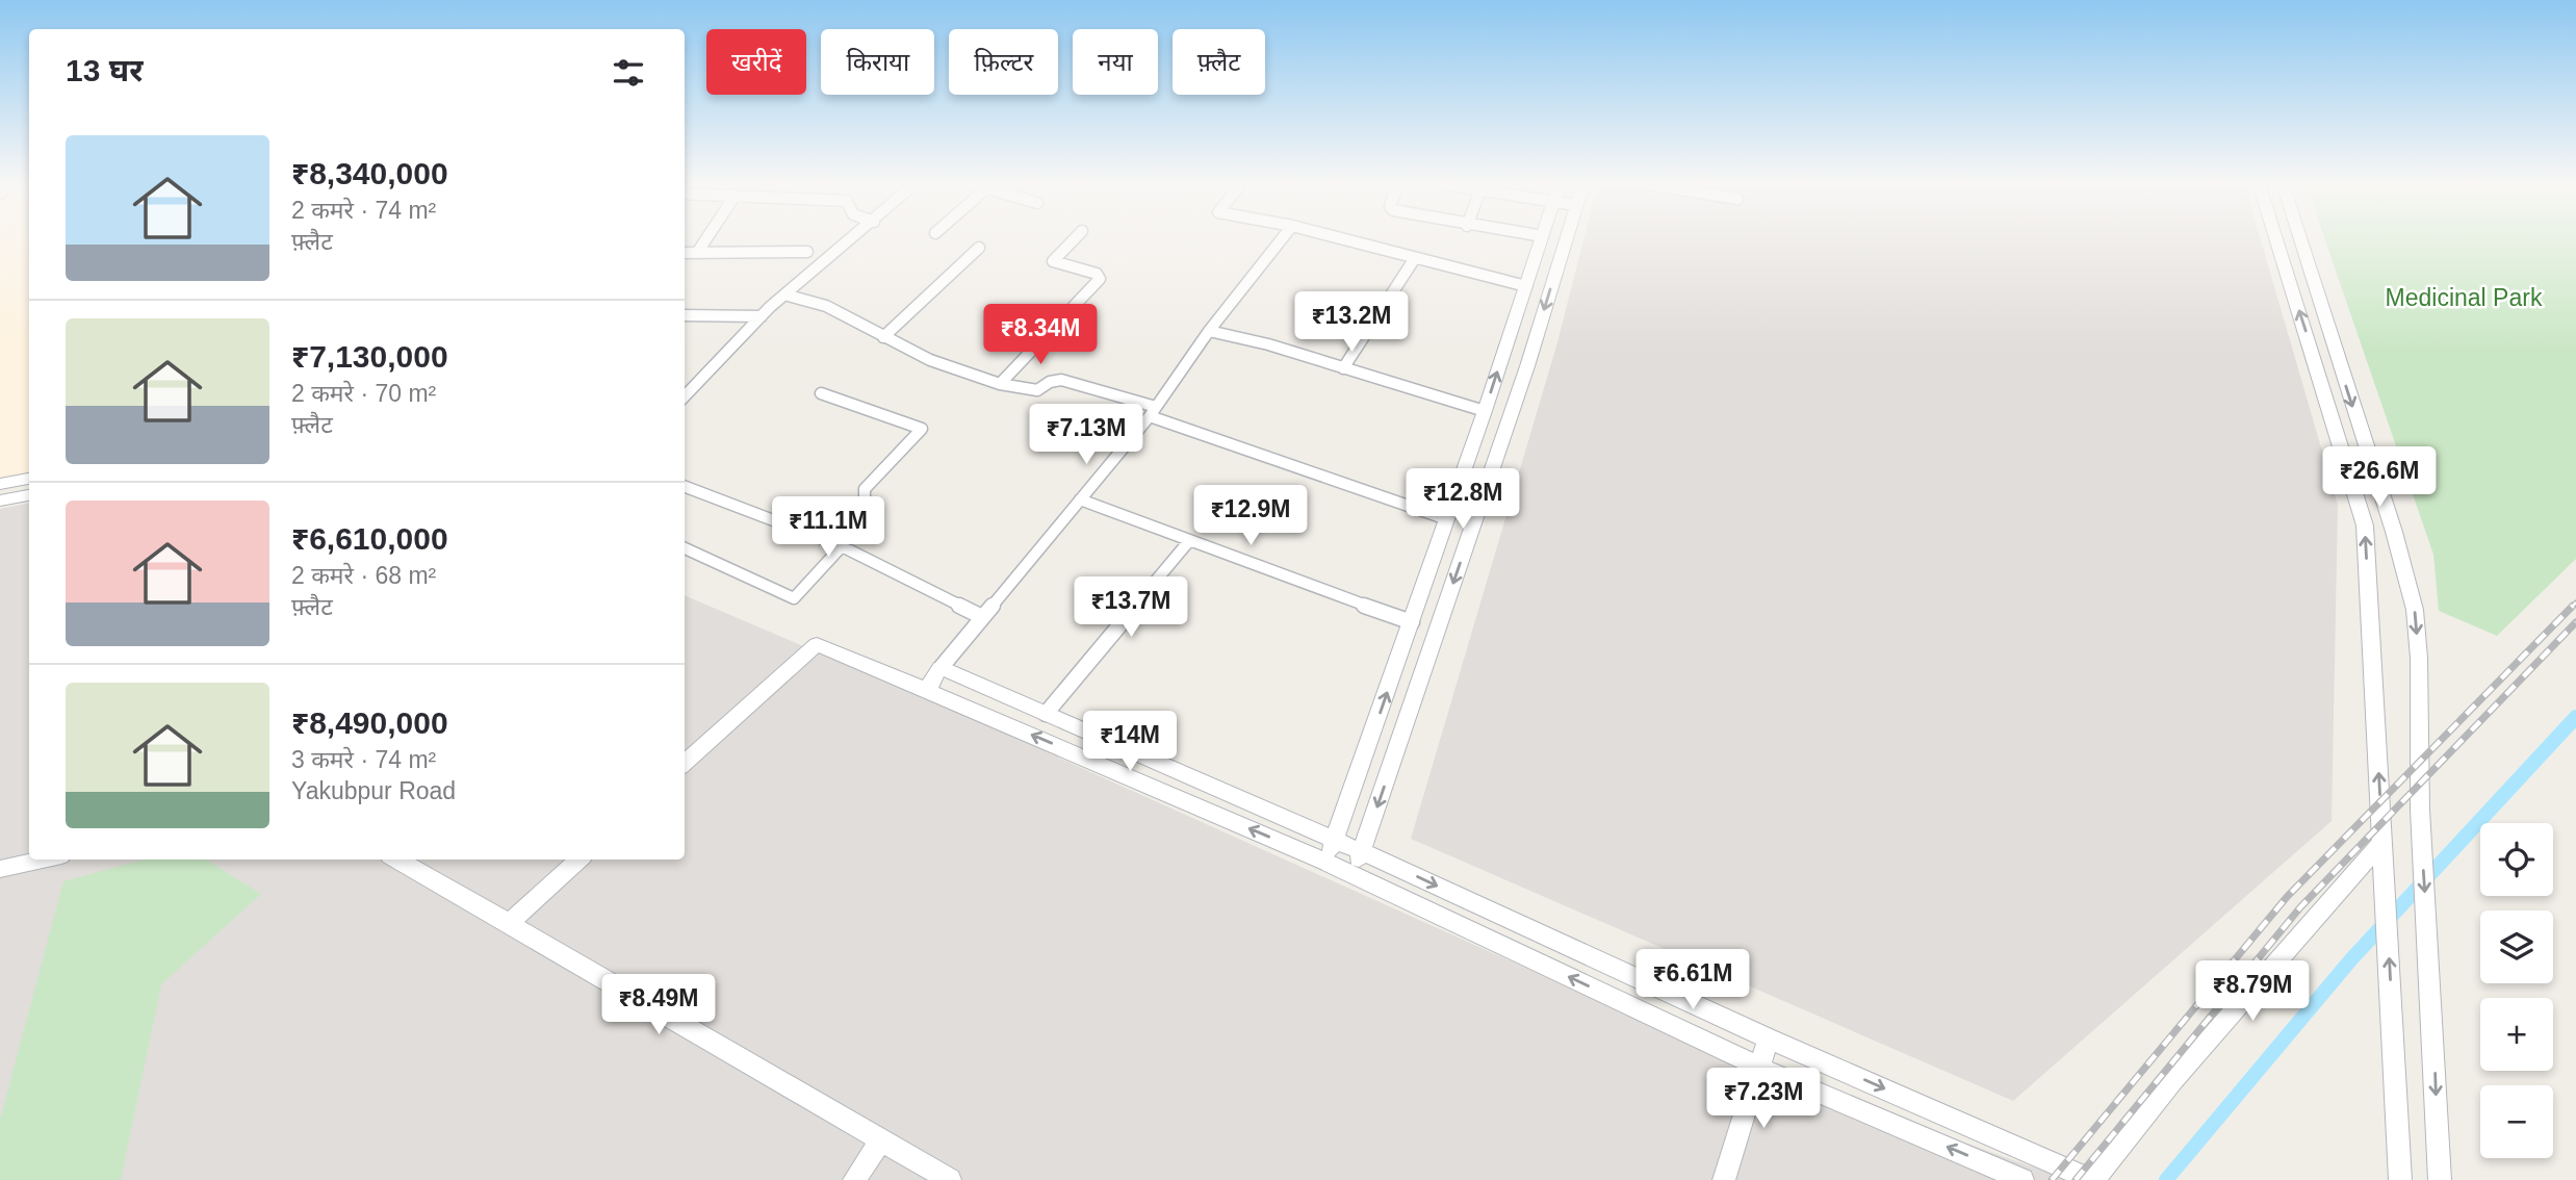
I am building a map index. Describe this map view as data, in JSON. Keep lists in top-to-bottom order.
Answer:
{
  "parks": ["Medicinal Park"],
  "page": {
    "chip": [
      "खरीदें",
      "किराया",
      "फ़िल्टर",
      "नया",
      "फ़्लैट"
    ],
    "heading": "13 घर",
    "list": [
      {
        "name": "₹8,340,000",
        "note": "2 कमरे · 74 m² · फ़्लैट"
      },
      {
        "name": "₹7,130,000",
        "note": "2 कमरे · 70 m² · फ़्लैट"
      },
      {
        "name": "₹6,610,000",
        "note": "2 कमरे · 68 m² · फ़्लैट"
      },
      {
        "name": "₹8,490,000",
        "note": "3 कमरे · 74 m² · Yakubpur Road"
      }
    ],
    "price": [
      "₹13.2M",
      "₹8.34M",
      "₹7.13M",
      "₹26.6M",
      "₹12.8M",
      "₹12.9M",
      "₹11.1M",
      "₹13.7M",
      "₹14M",
      "₹6.61M",
      "₹8.79M",
      "₹8.49M",
      "₹7.23M"
    ],
    "map_buttons": ["+", "−"]
  }
}
